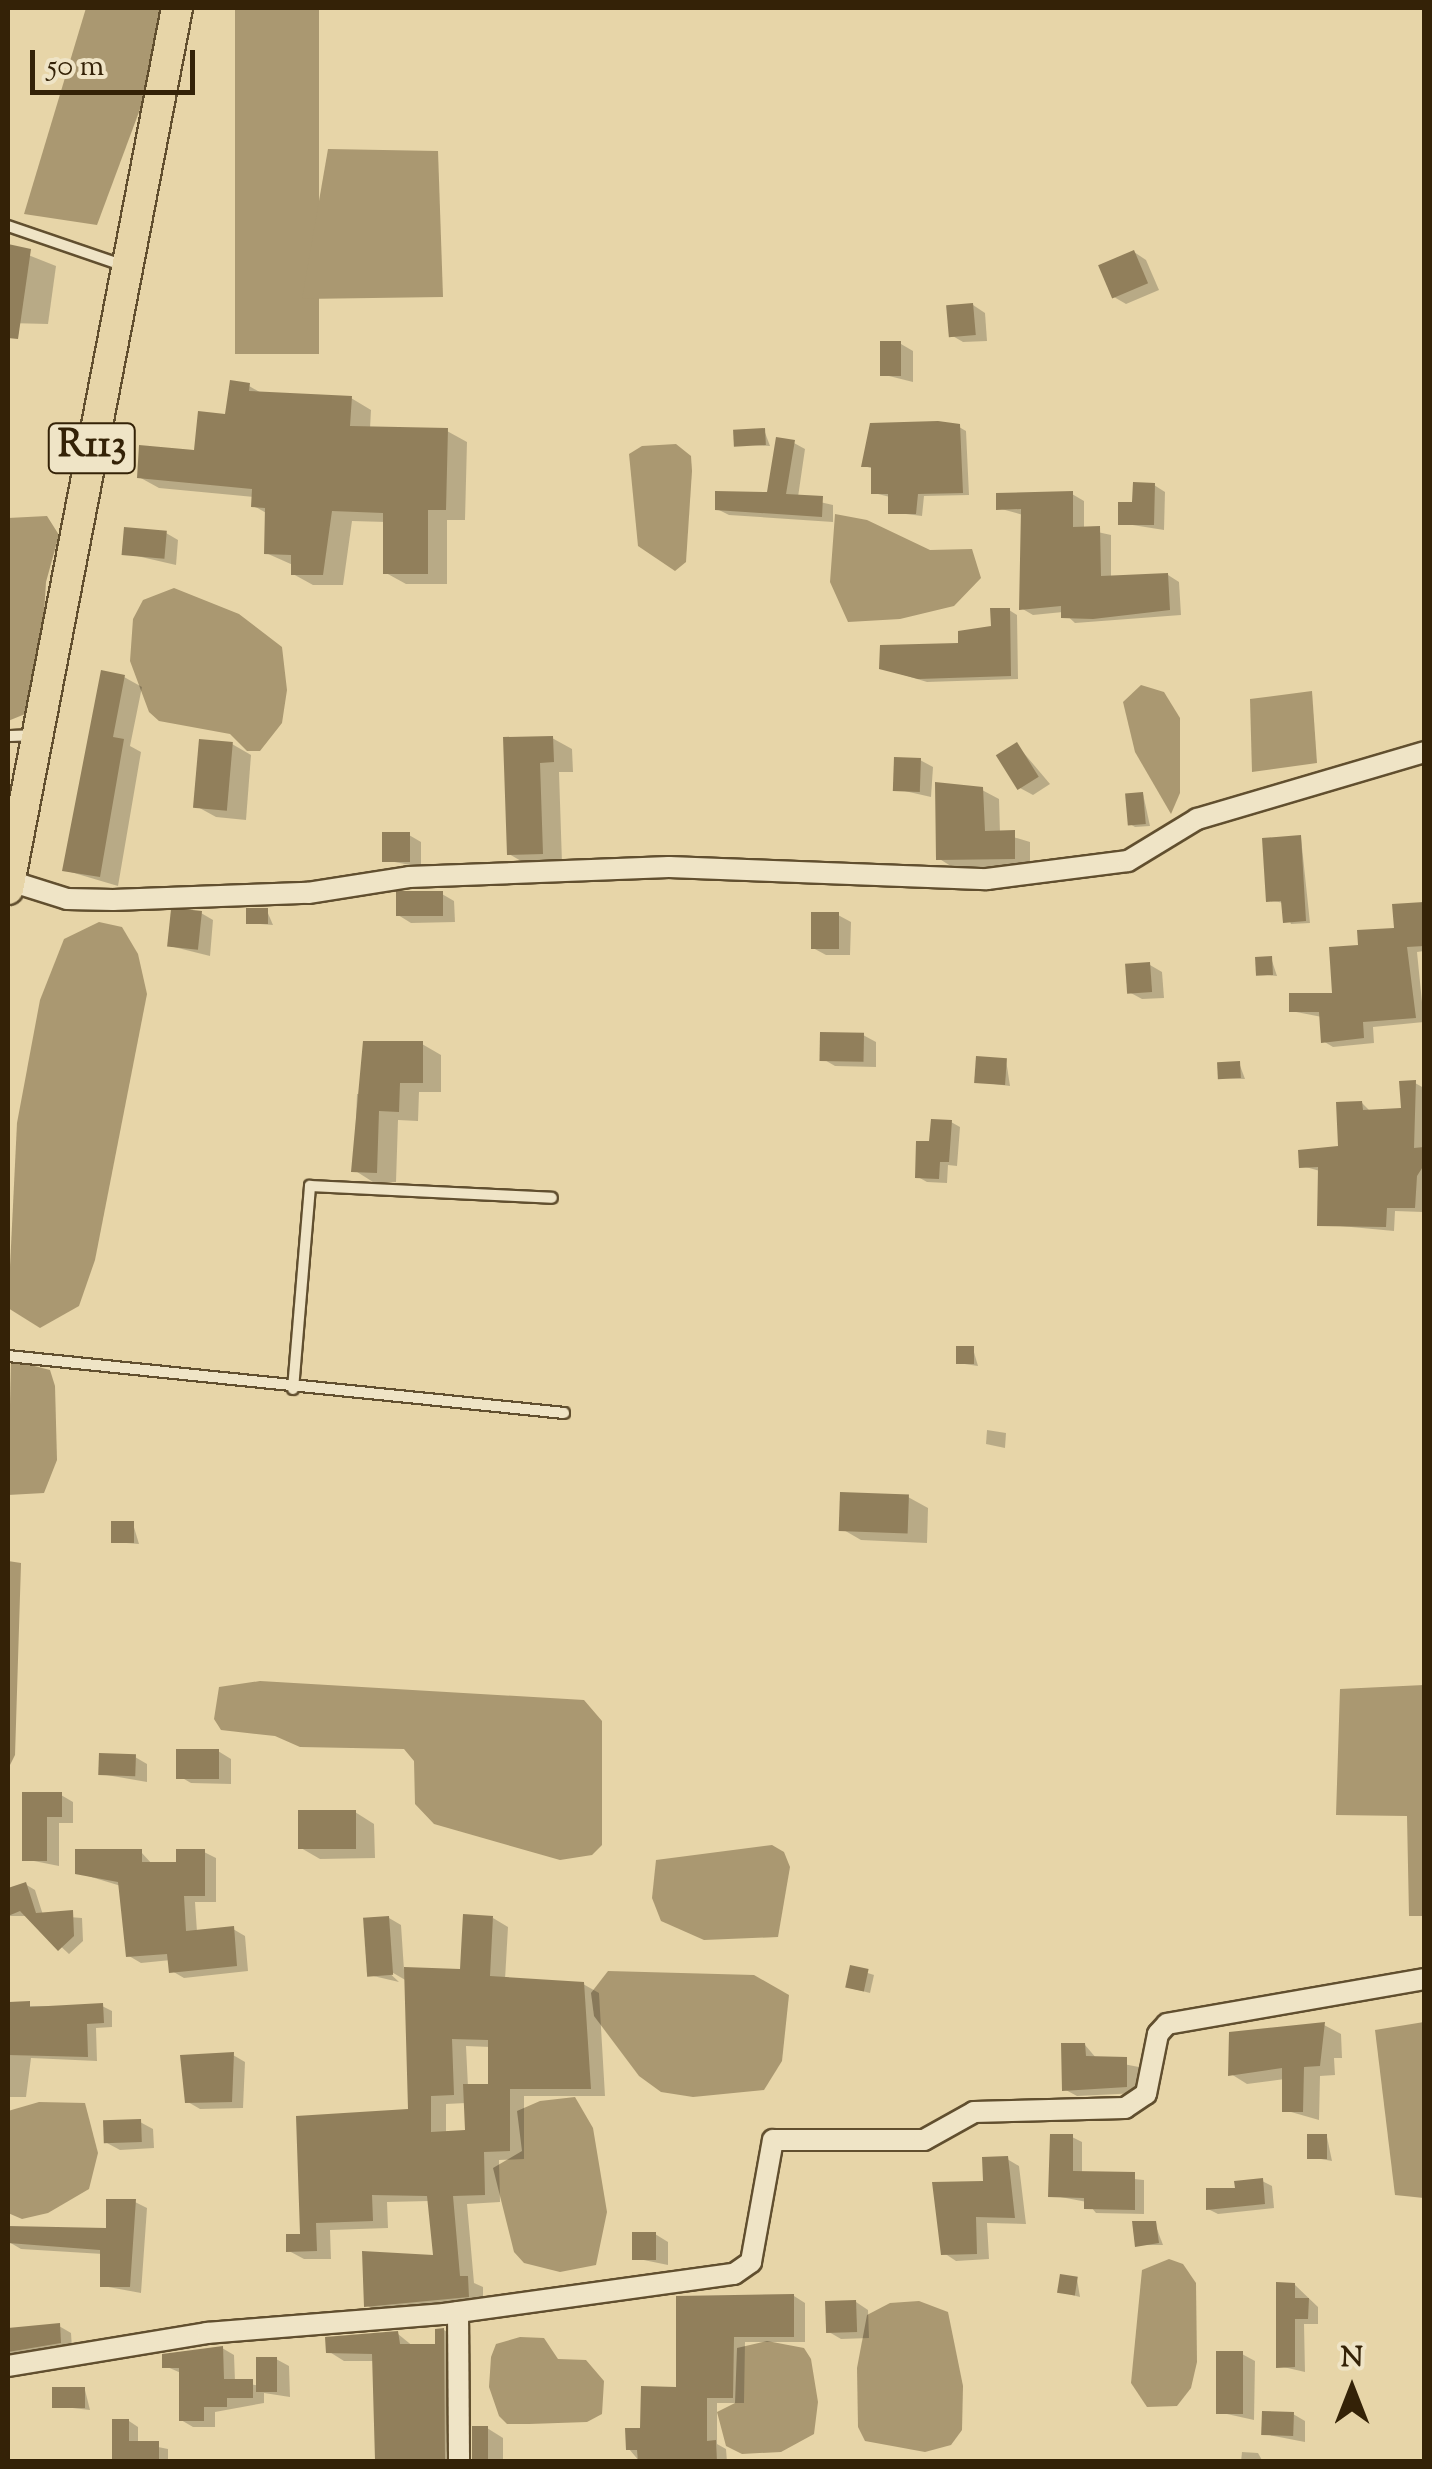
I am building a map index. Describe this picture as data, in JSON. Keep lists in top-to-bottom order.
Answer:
{
  "streets": {
    "main road": ["R113"]
  },
  "scale_bar": "50 m",
  "north": "top"
}
